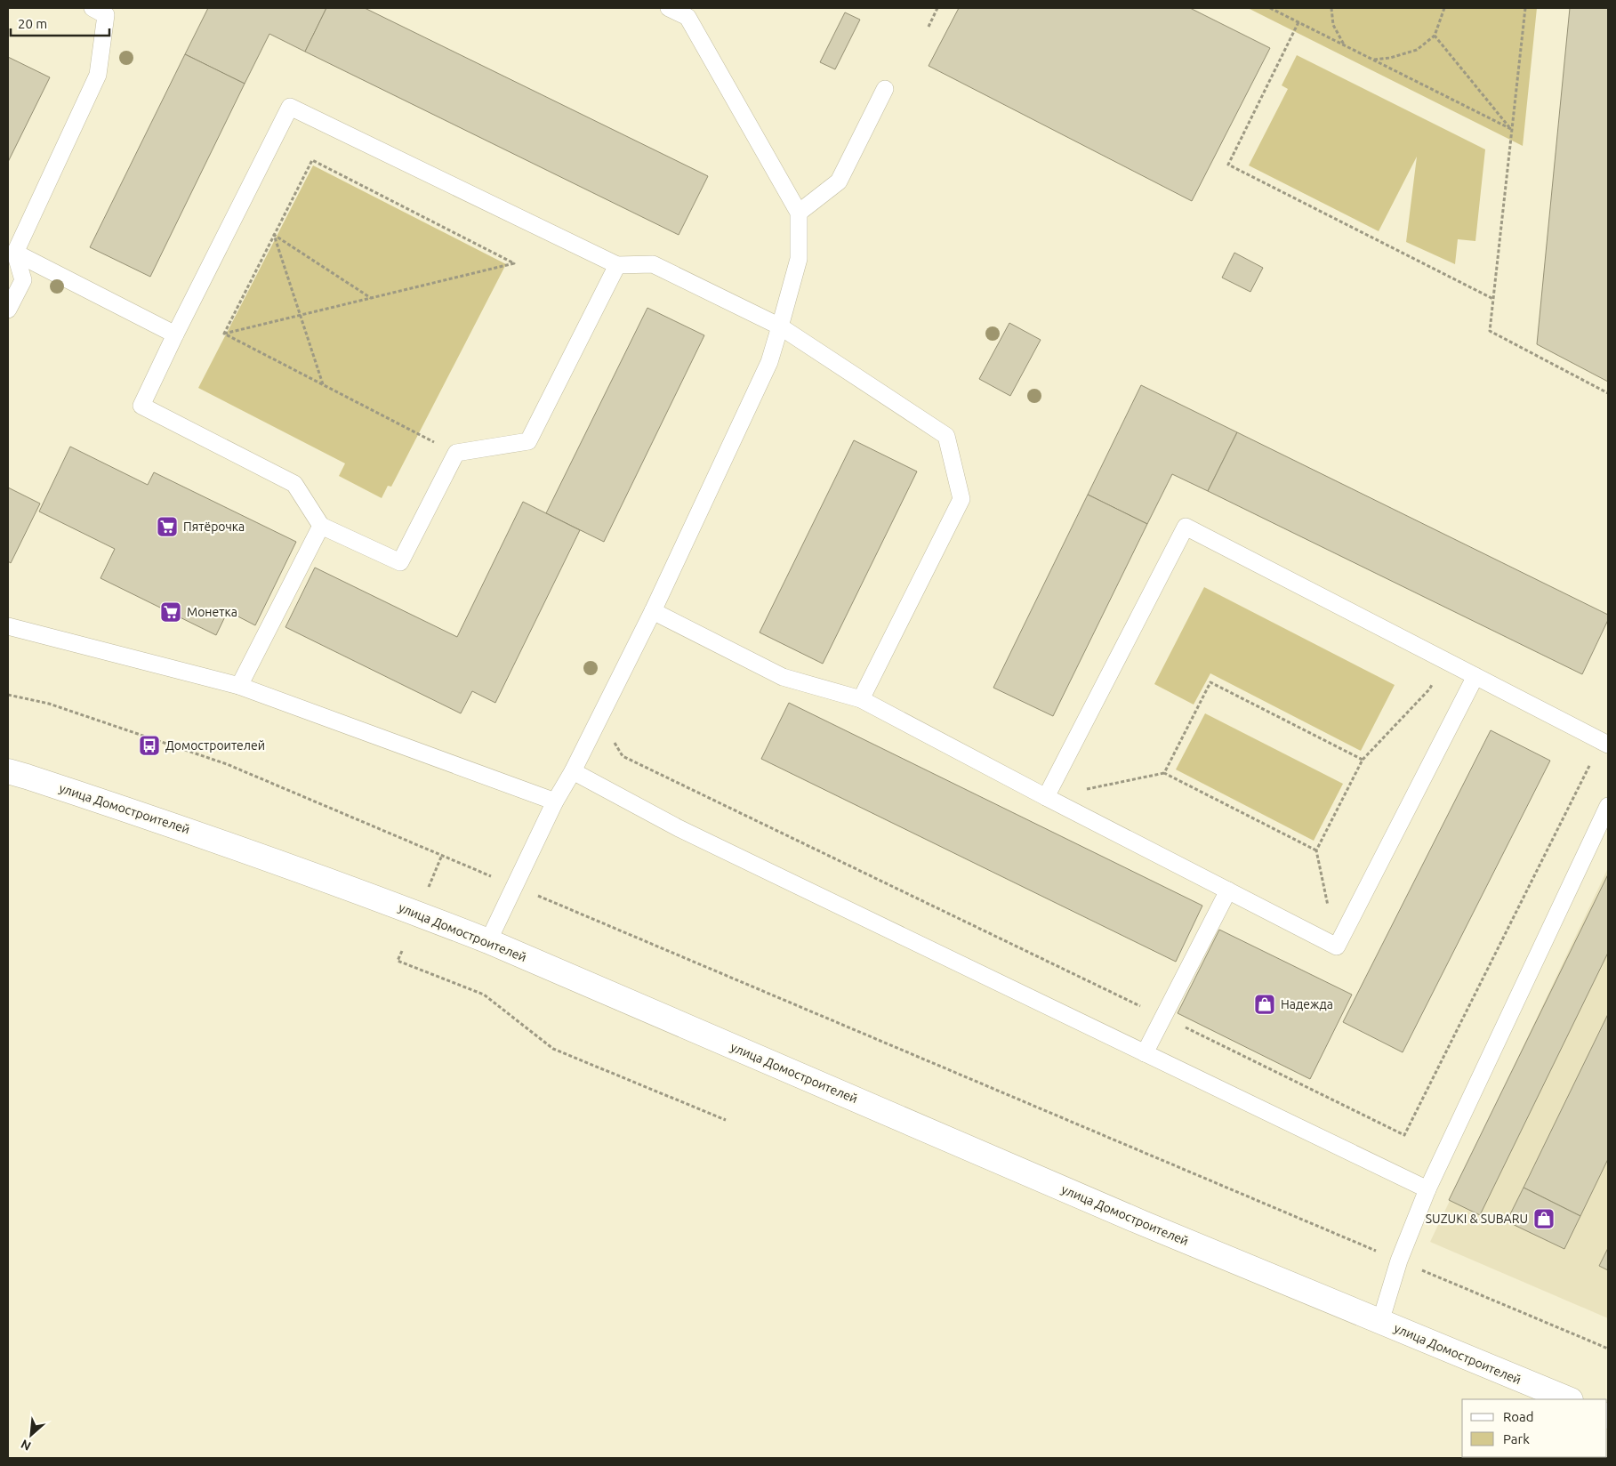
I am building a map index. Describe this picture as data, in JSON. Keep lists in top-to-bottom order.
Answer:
{
  "streets": {
    "main road": ["улица Домостроителей"]
  },
  "places": {
    "supermarket": ["Пятёрочка", "Монетка"],
    "bus stop": ["Домостроителей"],
    "shop": ["Надежда", "SUZUKI & SUBARU"]
  },
  "legend": ["Road", "Park"],
  "scale_bar": "20 m",
  "north": "bottom left"
}
